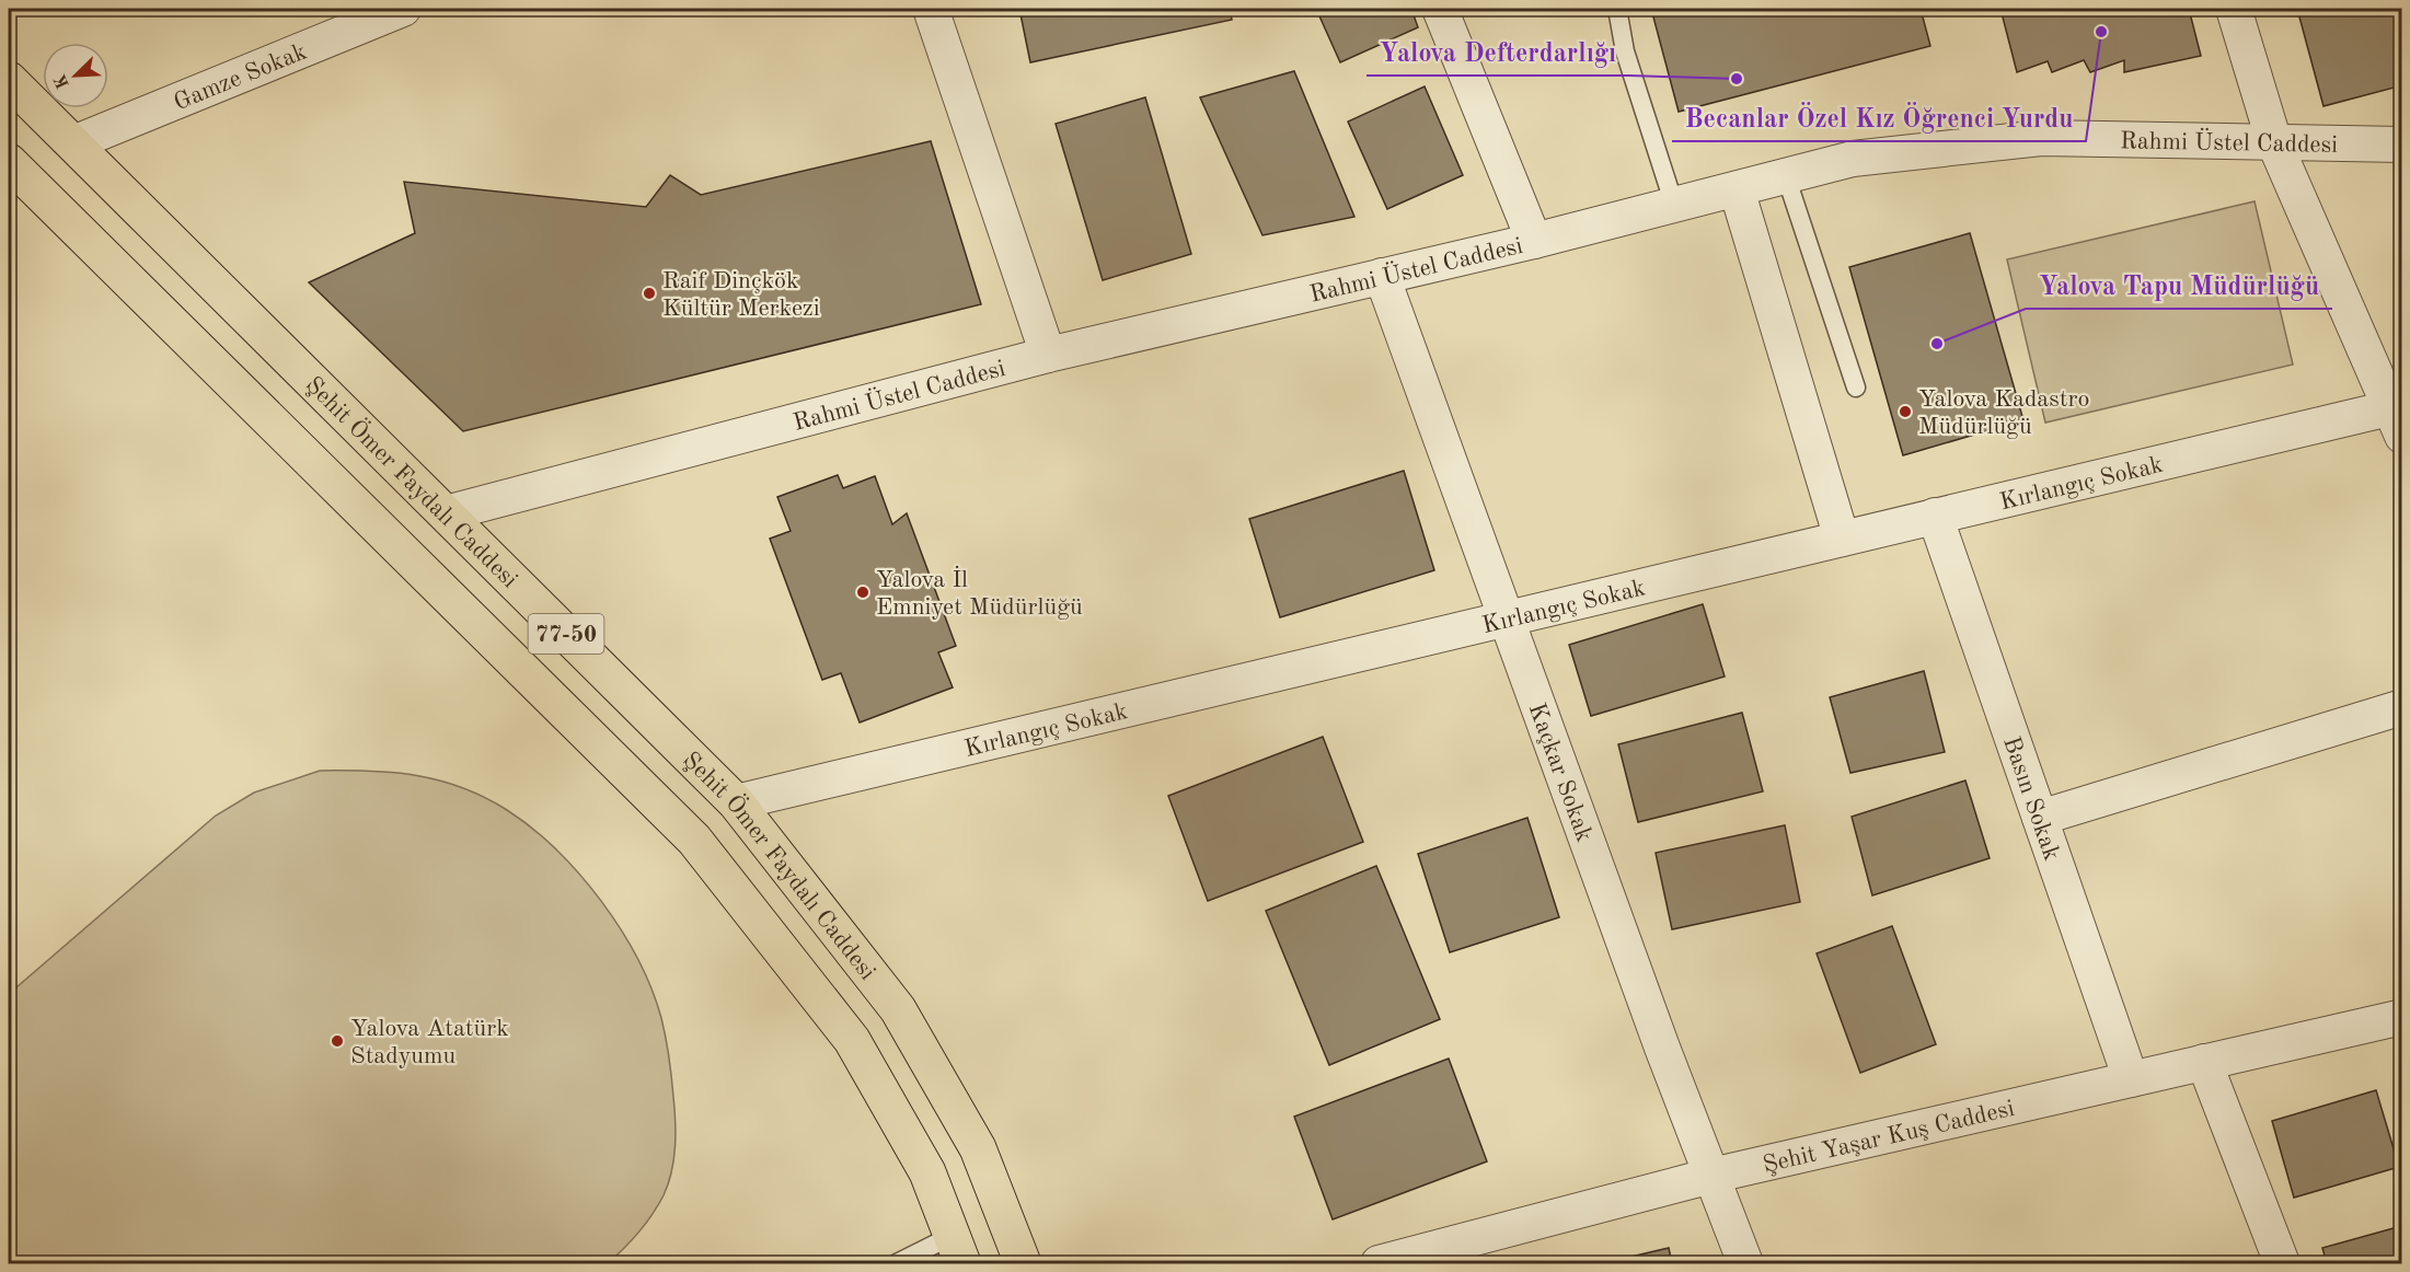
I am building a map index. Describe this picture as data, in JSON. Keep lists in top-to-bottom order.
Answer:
{
  "streets": {
    "main road": ["Şehit Ömer Faydalı Caddesi", "77-50"],
    "street": [
      "Gamze Sokak",
      "Rahmi Üstel Caddesi",
      "Kırlangıç Sokak",
      "Kaçkar Sokak",
      "Basın Sokak",
      "Şehit Yaşar Kuş Caddesi"
    ]
  },
  "crossings": [
    ["Gamze Sokak", "Şehit Ömer Faydalı Caddesi"],
    ["Rahmi Üstel Caddesi", "Şehit Ömer Faydalı Caddesi"],
    ["Rahmi Üstel Caddesi", "Kaçkar Sokak"],
    ["Şehit Ömer Faydalı Caddesi", "Kırlangıç Sokak"],
    ["Kırlangıç Sokak", "Kaçkar Sokak"],
    ["Kırlangıç Sokak", "Basın Sokak"],
    ["Kaçkar Sokak", "Şehit Yaşar Kuş Caddesi"],
    ["Basın Sokak", "Şehit Yaşar Kuş Caddesi"]
  ],
  "places": [
    "Becanlar Özel Kız Öğrenci Yurdu",
    "Yalova Defterdarlığı",
    "Raif Dinçkök Kültür Merkezi",
    "Yalova Tapu Müdürlüğü",
    "Yalova Kadastro Müdürlüğü",
    "Yalova İl Emniyet Müdürlüğü",
    "Yalova Atatürk Stadyumu"
  ],
  "north": "bottom left"
}
